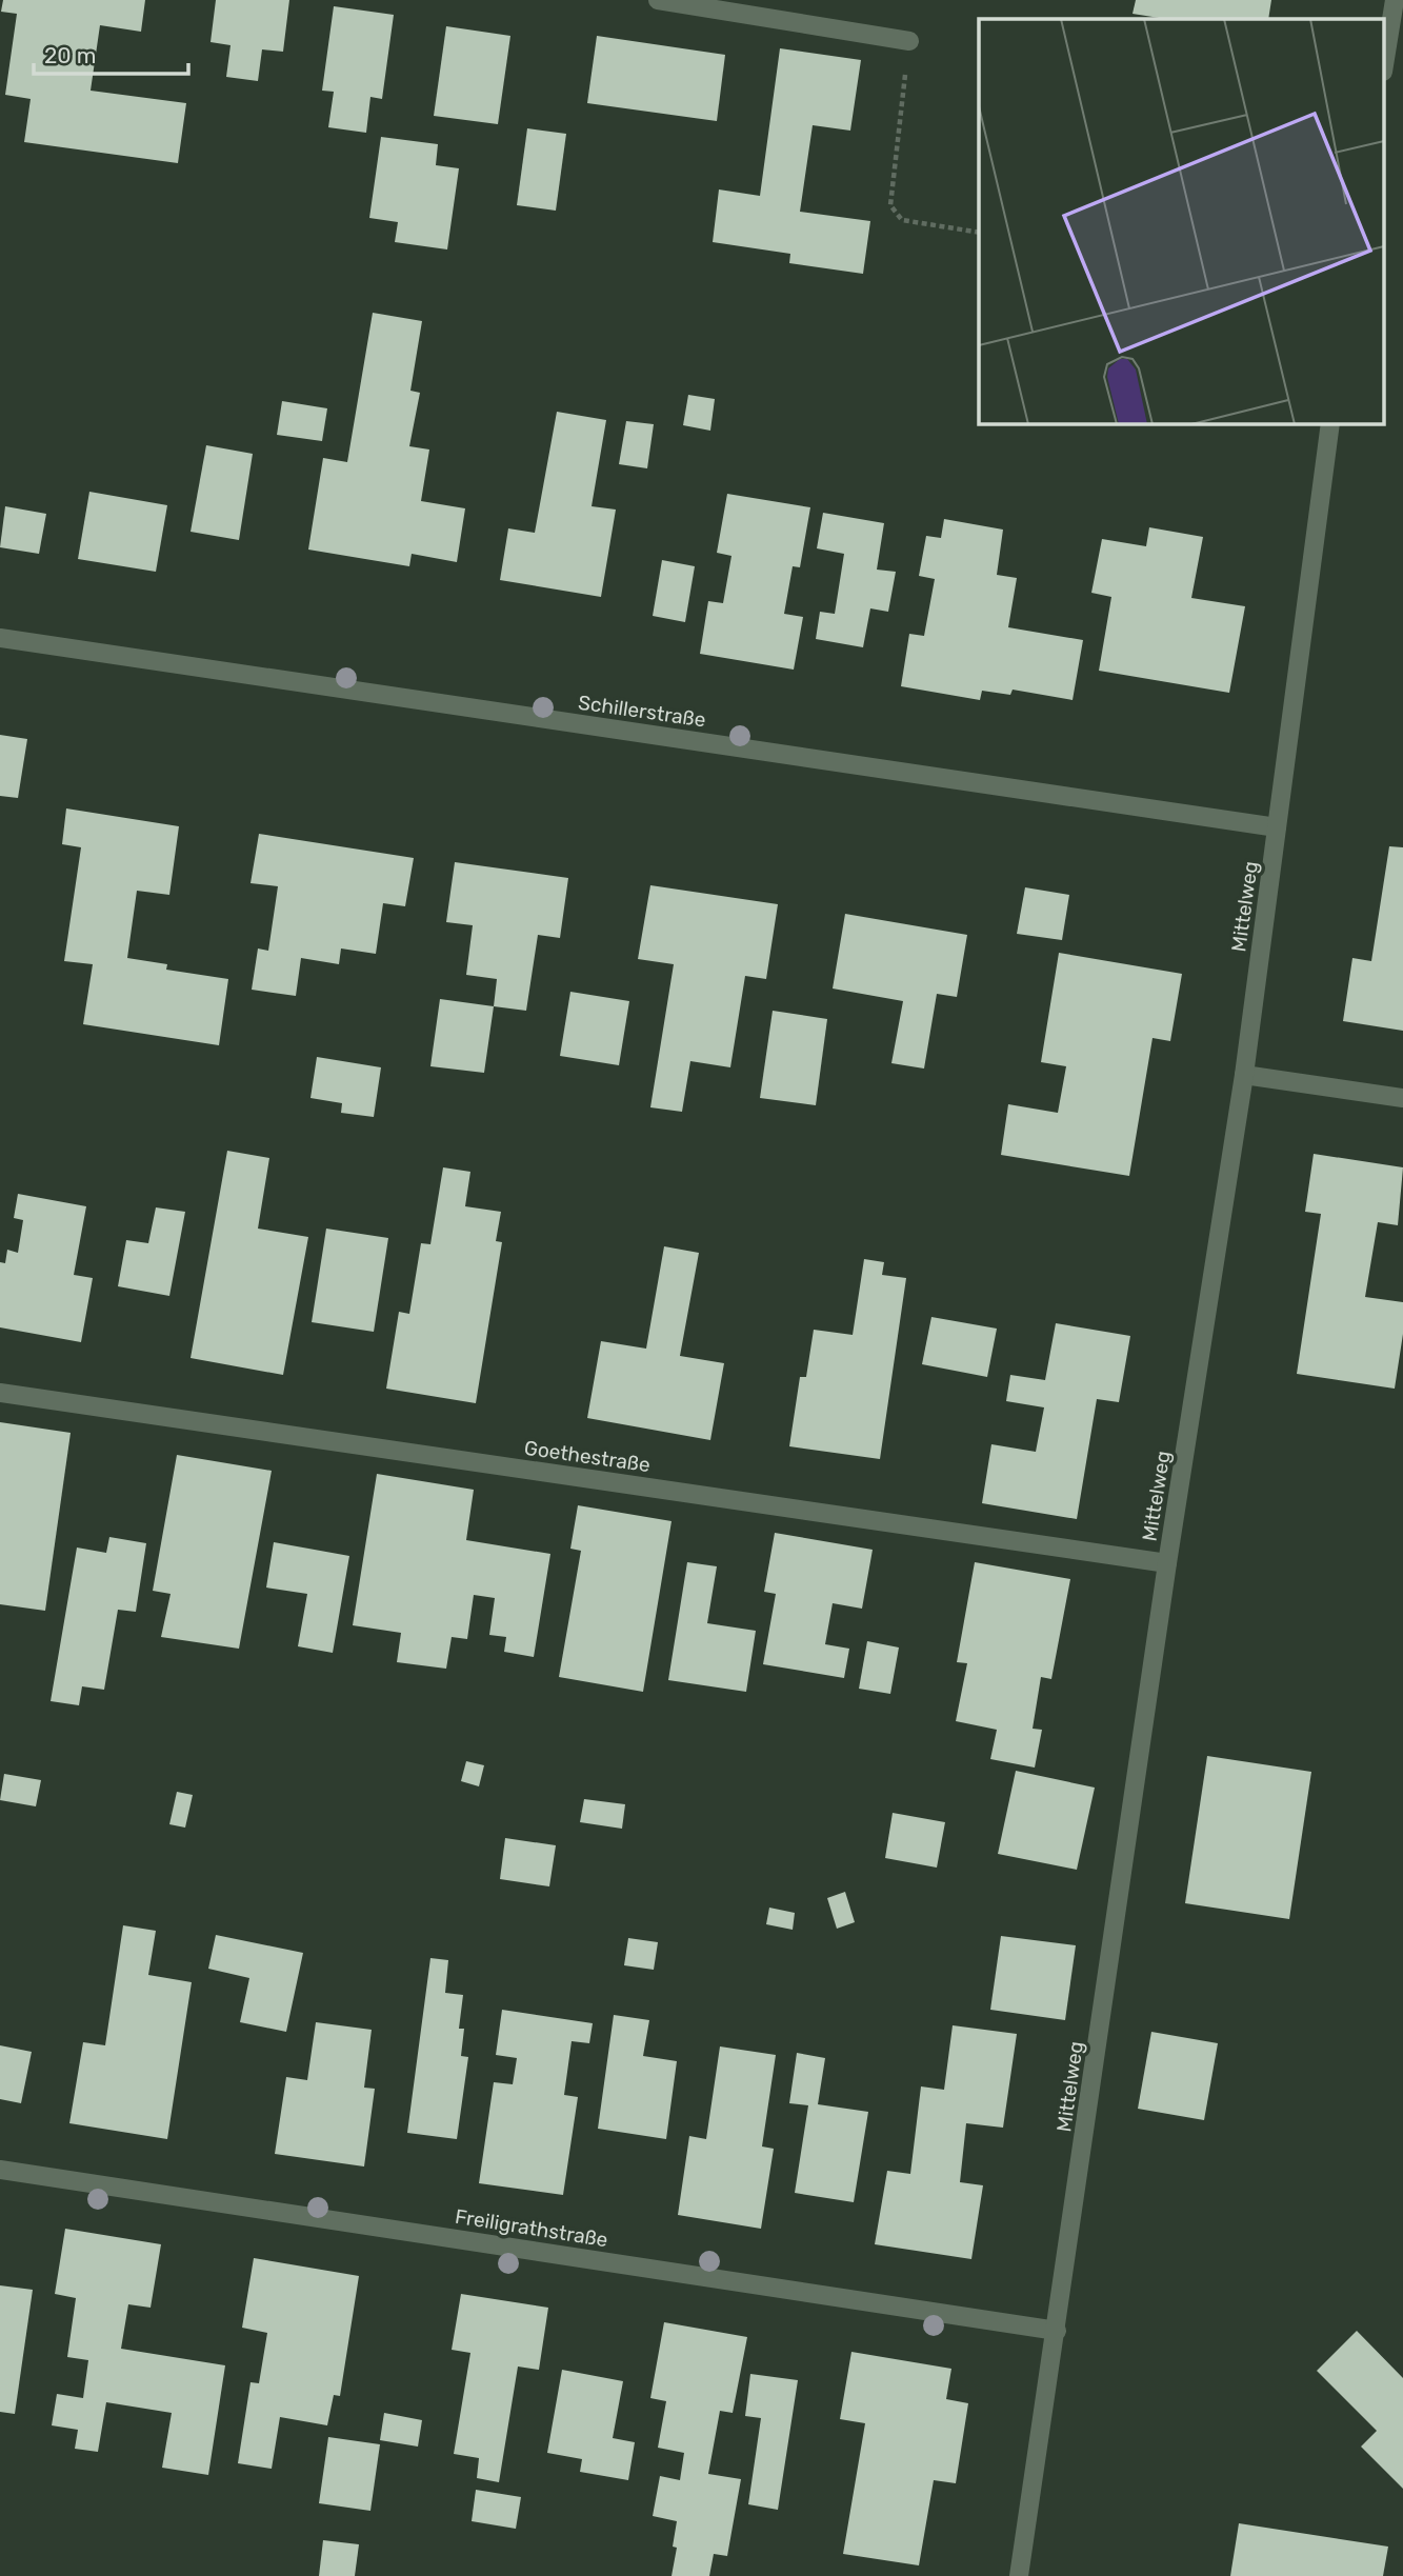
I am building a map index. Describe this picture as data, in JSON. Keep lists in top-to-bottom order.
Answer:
{
  "streets": {
    "street": [
      "Schillerstraße",
      "Mittelweg",
      "Goethestraße",
      "Freiligrathstraße"
    ]
  },
  "crossings": [
    ["Schillerstraße", "Mittelweg"],
    ["Mittelweg", "Goethestraße"],
    ["Mittelweg", "Freiligrathstraße"]
  ],
  "scale_bar": "20 m"
}
